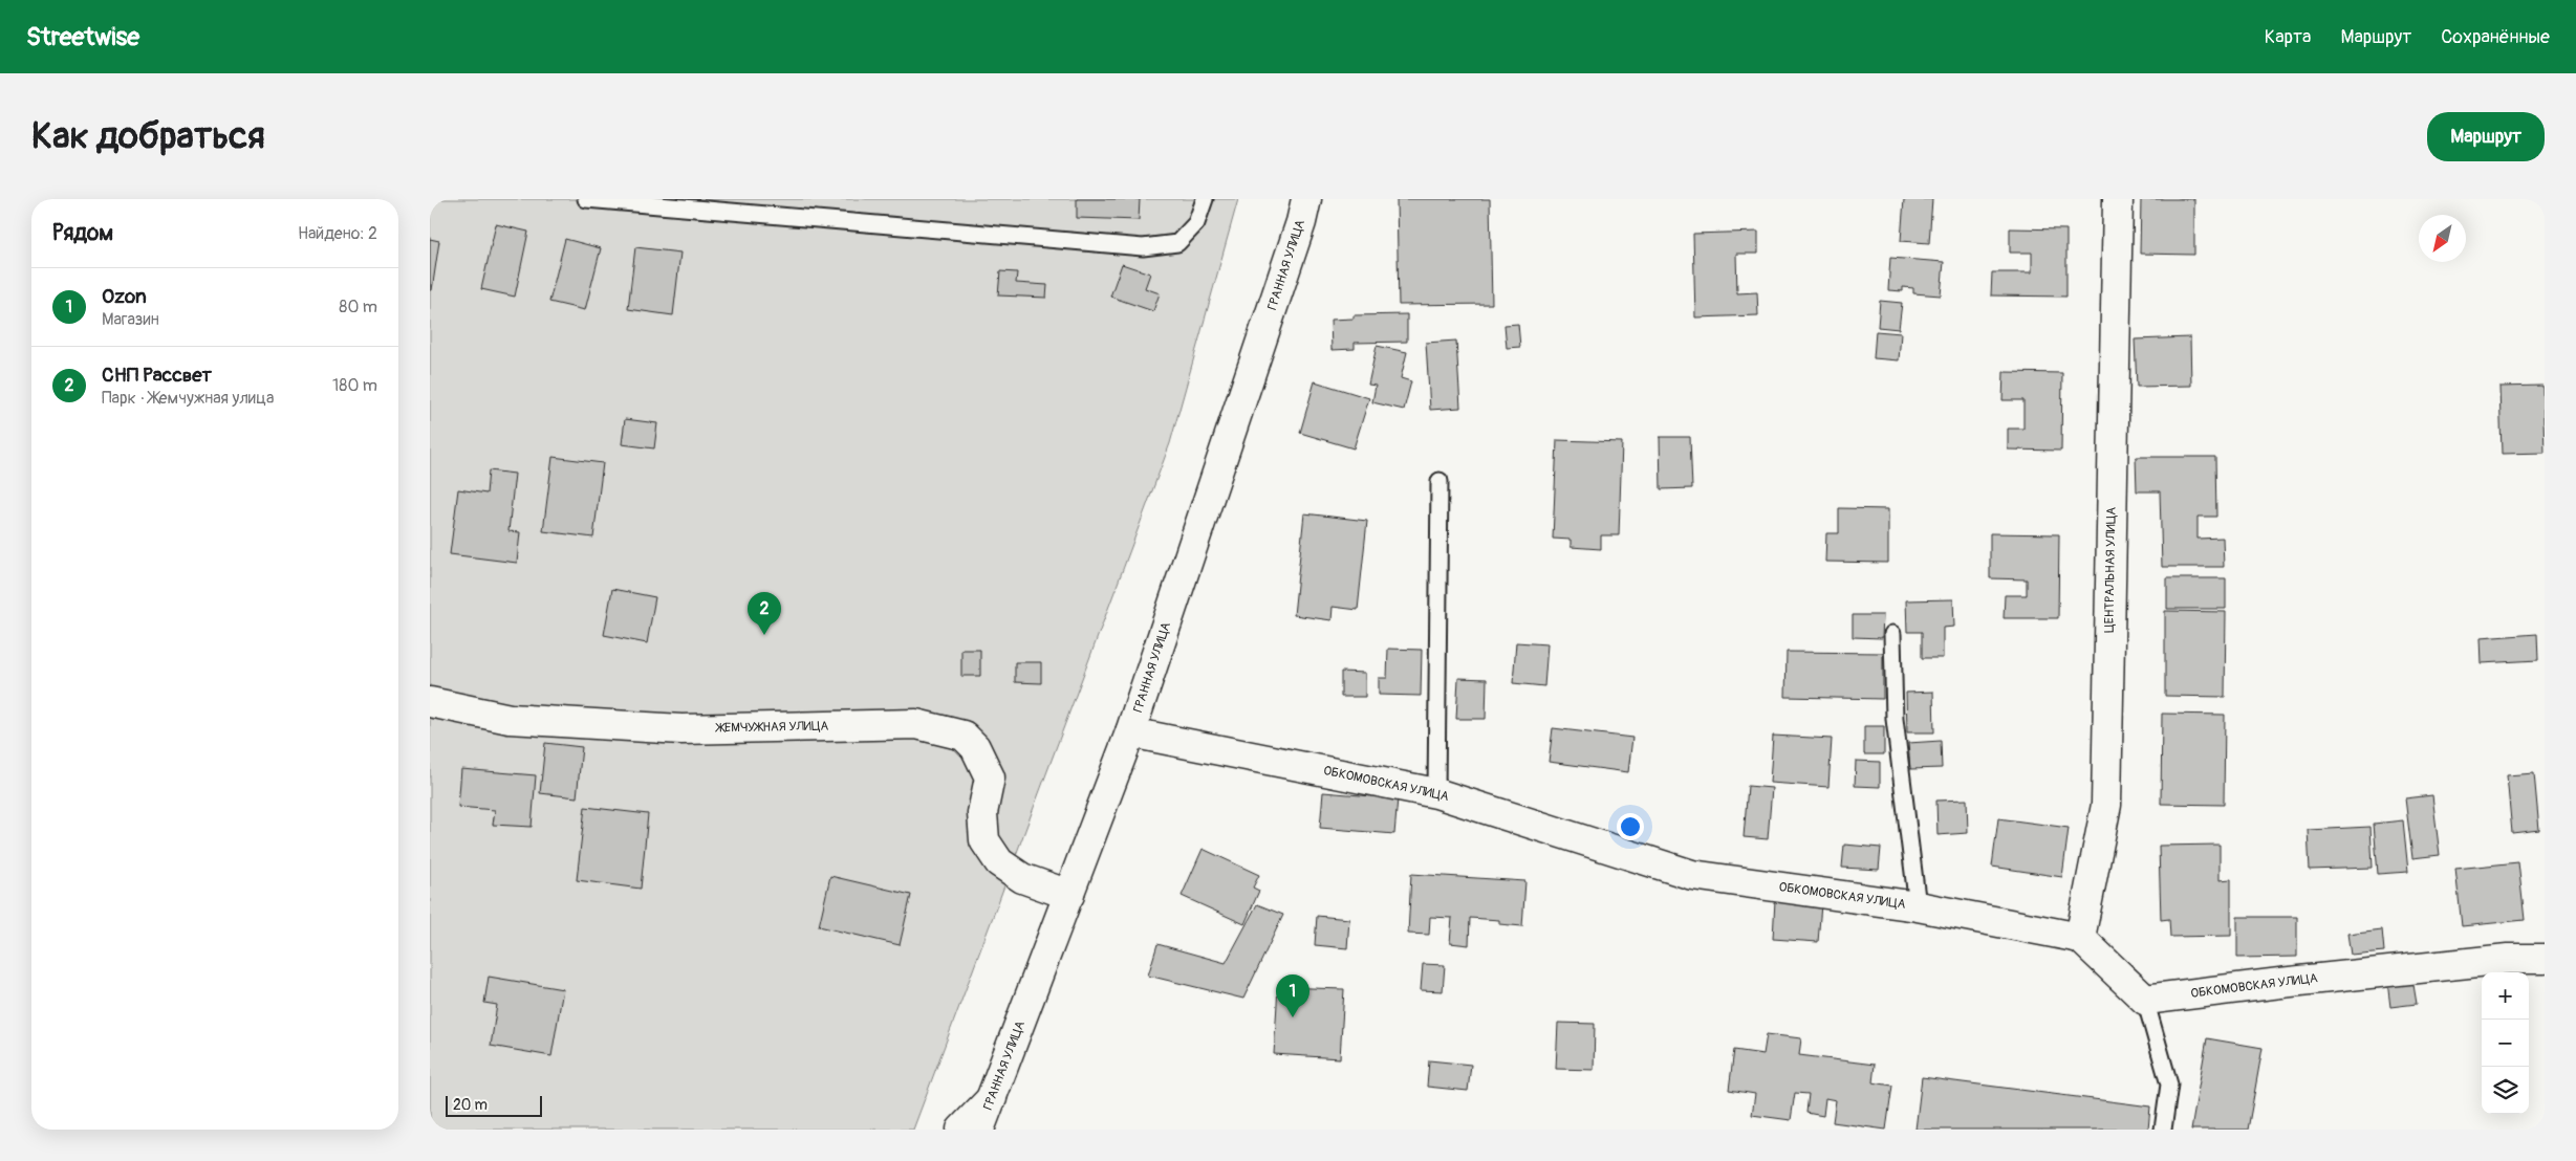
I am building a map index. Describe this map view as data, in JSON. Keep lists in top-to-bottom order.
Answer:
{
  "streets": {
    "street": [
      "ГРАННАЯ УЛИЦА",
      "ЦЕНТРАЛЬНАЯ УЛИЦА",
      "ЖЕМЧУЖНАЯ УЛИЦА",
      "ОБКОМОВСКАЯ УЛИЦА"
    ]
  },
  "crossings": [
    ["ГРАННАЯ УЛИЦА", "ЖЕМЧУЖНАЯ УЛИЦА"],
    ["ГРАННАЯ УЛИЦА", "ОБКОМОВСКАЯ УЛИЦА"],
    ["ЦЕНТРАЛЬНАЯ УЛИЦА", "ОБКОМОВСКАЯ УЛИЦА"]
  ],
  "scale_bar": "20 m",
  "north": "bottom left",
  "page": {
    "header": "Streetwise",
    "nav": ["Карта", "Маршрут", "Сохранённые"],
    "buttons": "Маршрут",
    "title": "Как добраться",
    "heading": ["Рядом", "Найдено: 2"],
    "list": [
      {
        "mark": "1",
        "name": "Ozon",
        "note": "Магазин",
        "value": "80 m"
      },
      {
        "mark": "2",
        "name": "СНП Рассвет",
        "note": "Парк · Жемчужная улица",
        "value": "180 m"
      }
    ],
    "pins": ["2", "1"],
    "map_buttons": ["+", "−"],
    "scale": "20 m"
  }
}
